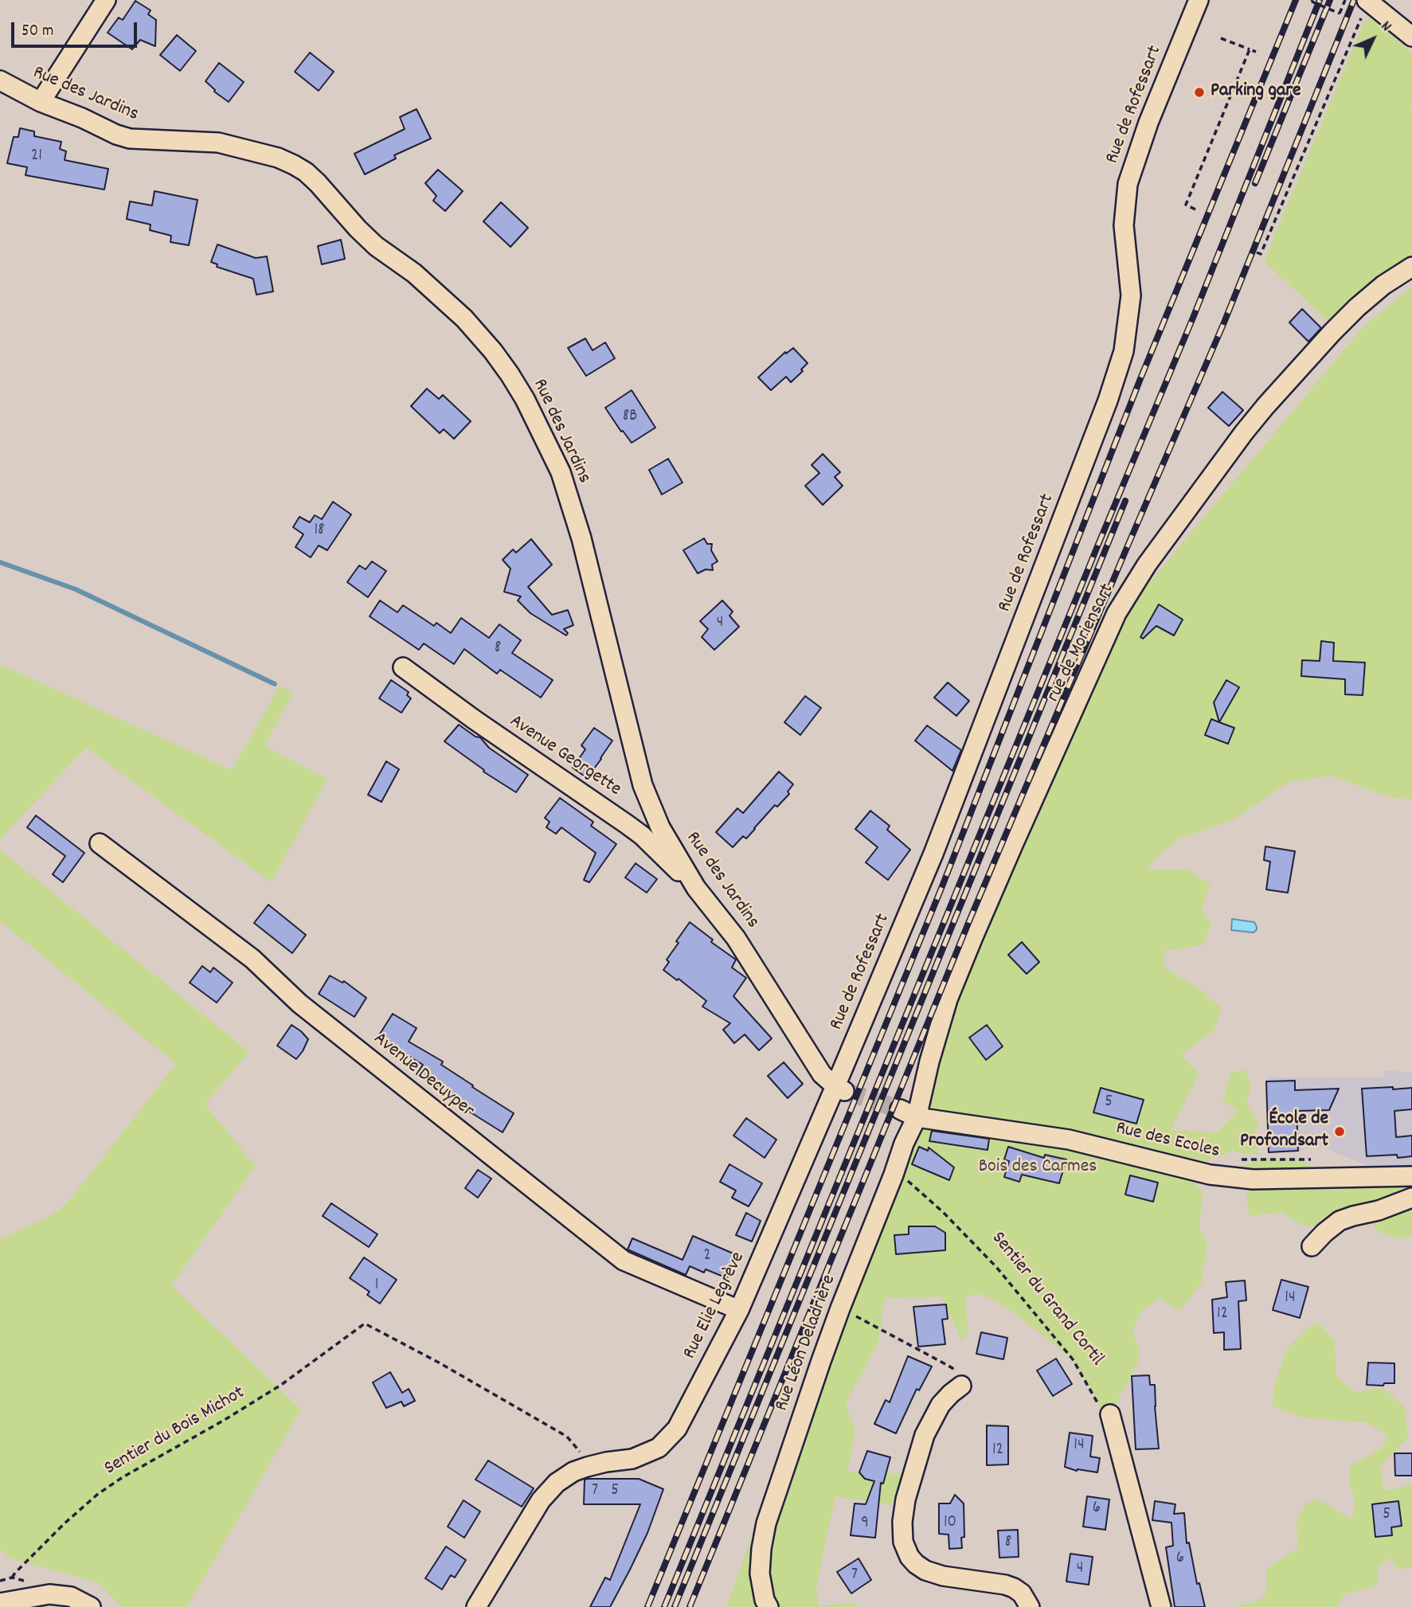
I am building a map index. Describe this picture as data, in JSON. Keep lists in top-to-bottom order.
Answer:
{
  "streets": {
    "street": [
      "Rue des Jardins",
      "Rue de Rofessart",
      "rue de Moriensart",
      "Avenue Georgette",
      "Avenue Decuyper",
      "Rue des Ecoles",
      "Rue Elie Legrève",
      "Rue Léon Deladrière"
    ],
    "path": ["Sentier du Grand Cortil", "Sentier du Bois Michot"]
  },
  "crossings": [
    ["Rue des Jardins", "Rue de Rofessart"],
    ["Rue des Jardins", "Avenue Georgette"],
    ["Rue de Rofessart", "Rue Elie Legrève"],
    ["rue de Moriensart", "Rue des Ecoles"],
    ["rue de Moriensart", "Rue Léon Deladrière"],
    ["Avenue Decuyper", "Rue Elie Legrève"],
    ["Rue des Ecoles", "Rue Léon Deladrière"],
    ["Sentier du Grand Cortil", "Rue Léon Deladrière"],
    ["Rue Elie Legrève", "Sentier du Bois Michot"]
  ],
  "parks": ["Bois des Carmes"],
  "places": ["Parking gare", "École de Profondsart"],
  "house_numbers": [
    "21",
    "8B",
    "18",
    "4",
    "8",
    "5",
    "2",
    "1",
    "14",
    "12",
    "14",
    "12",
    "7",
    "5",
    "6",
    "5",
    "10",
    "9",
    "8",
    "6",
    "4",
    "7"
  ],
  "scale_bar": "50 m",
  "north": "top right"
}
